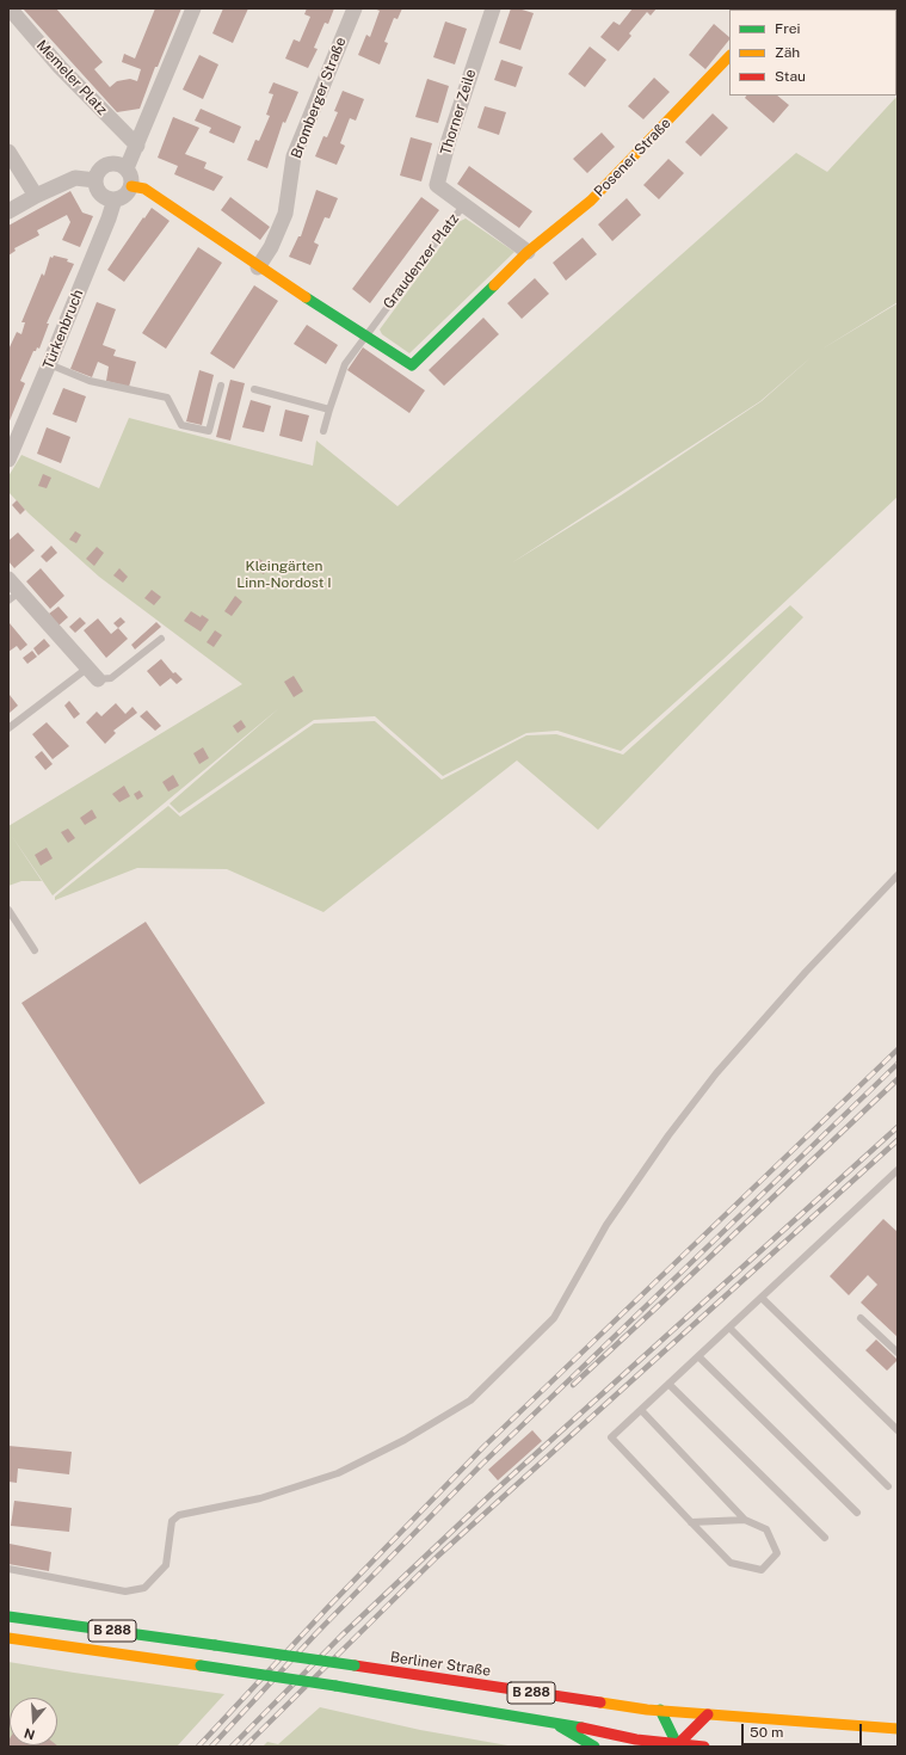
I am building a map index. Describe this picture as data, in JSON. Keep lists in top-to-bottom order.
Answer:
{
  "streets": {
    "main road": ["Posener Straße", "B 288", "Berliner Straße"],
    "street": [
      "Memeler Platz",
      "Bromberger Straße",
      "Thorner Zeile",
      "Graudenzer Platz",
      "Türkenbruch"
    ]
  },
  "crossings": [
    ["Thorner Zeile", "Graudenzer Platz"],
    ["Posener Straße", "Graudenzer Platz"]
  ],
  "parks": ["Kleingärten Linn-Nordost I"],
  "legend": ["Frei", "Zäh", "Stau"],
  "scale_bar": "50 m",
  "north": "bottom"
}
